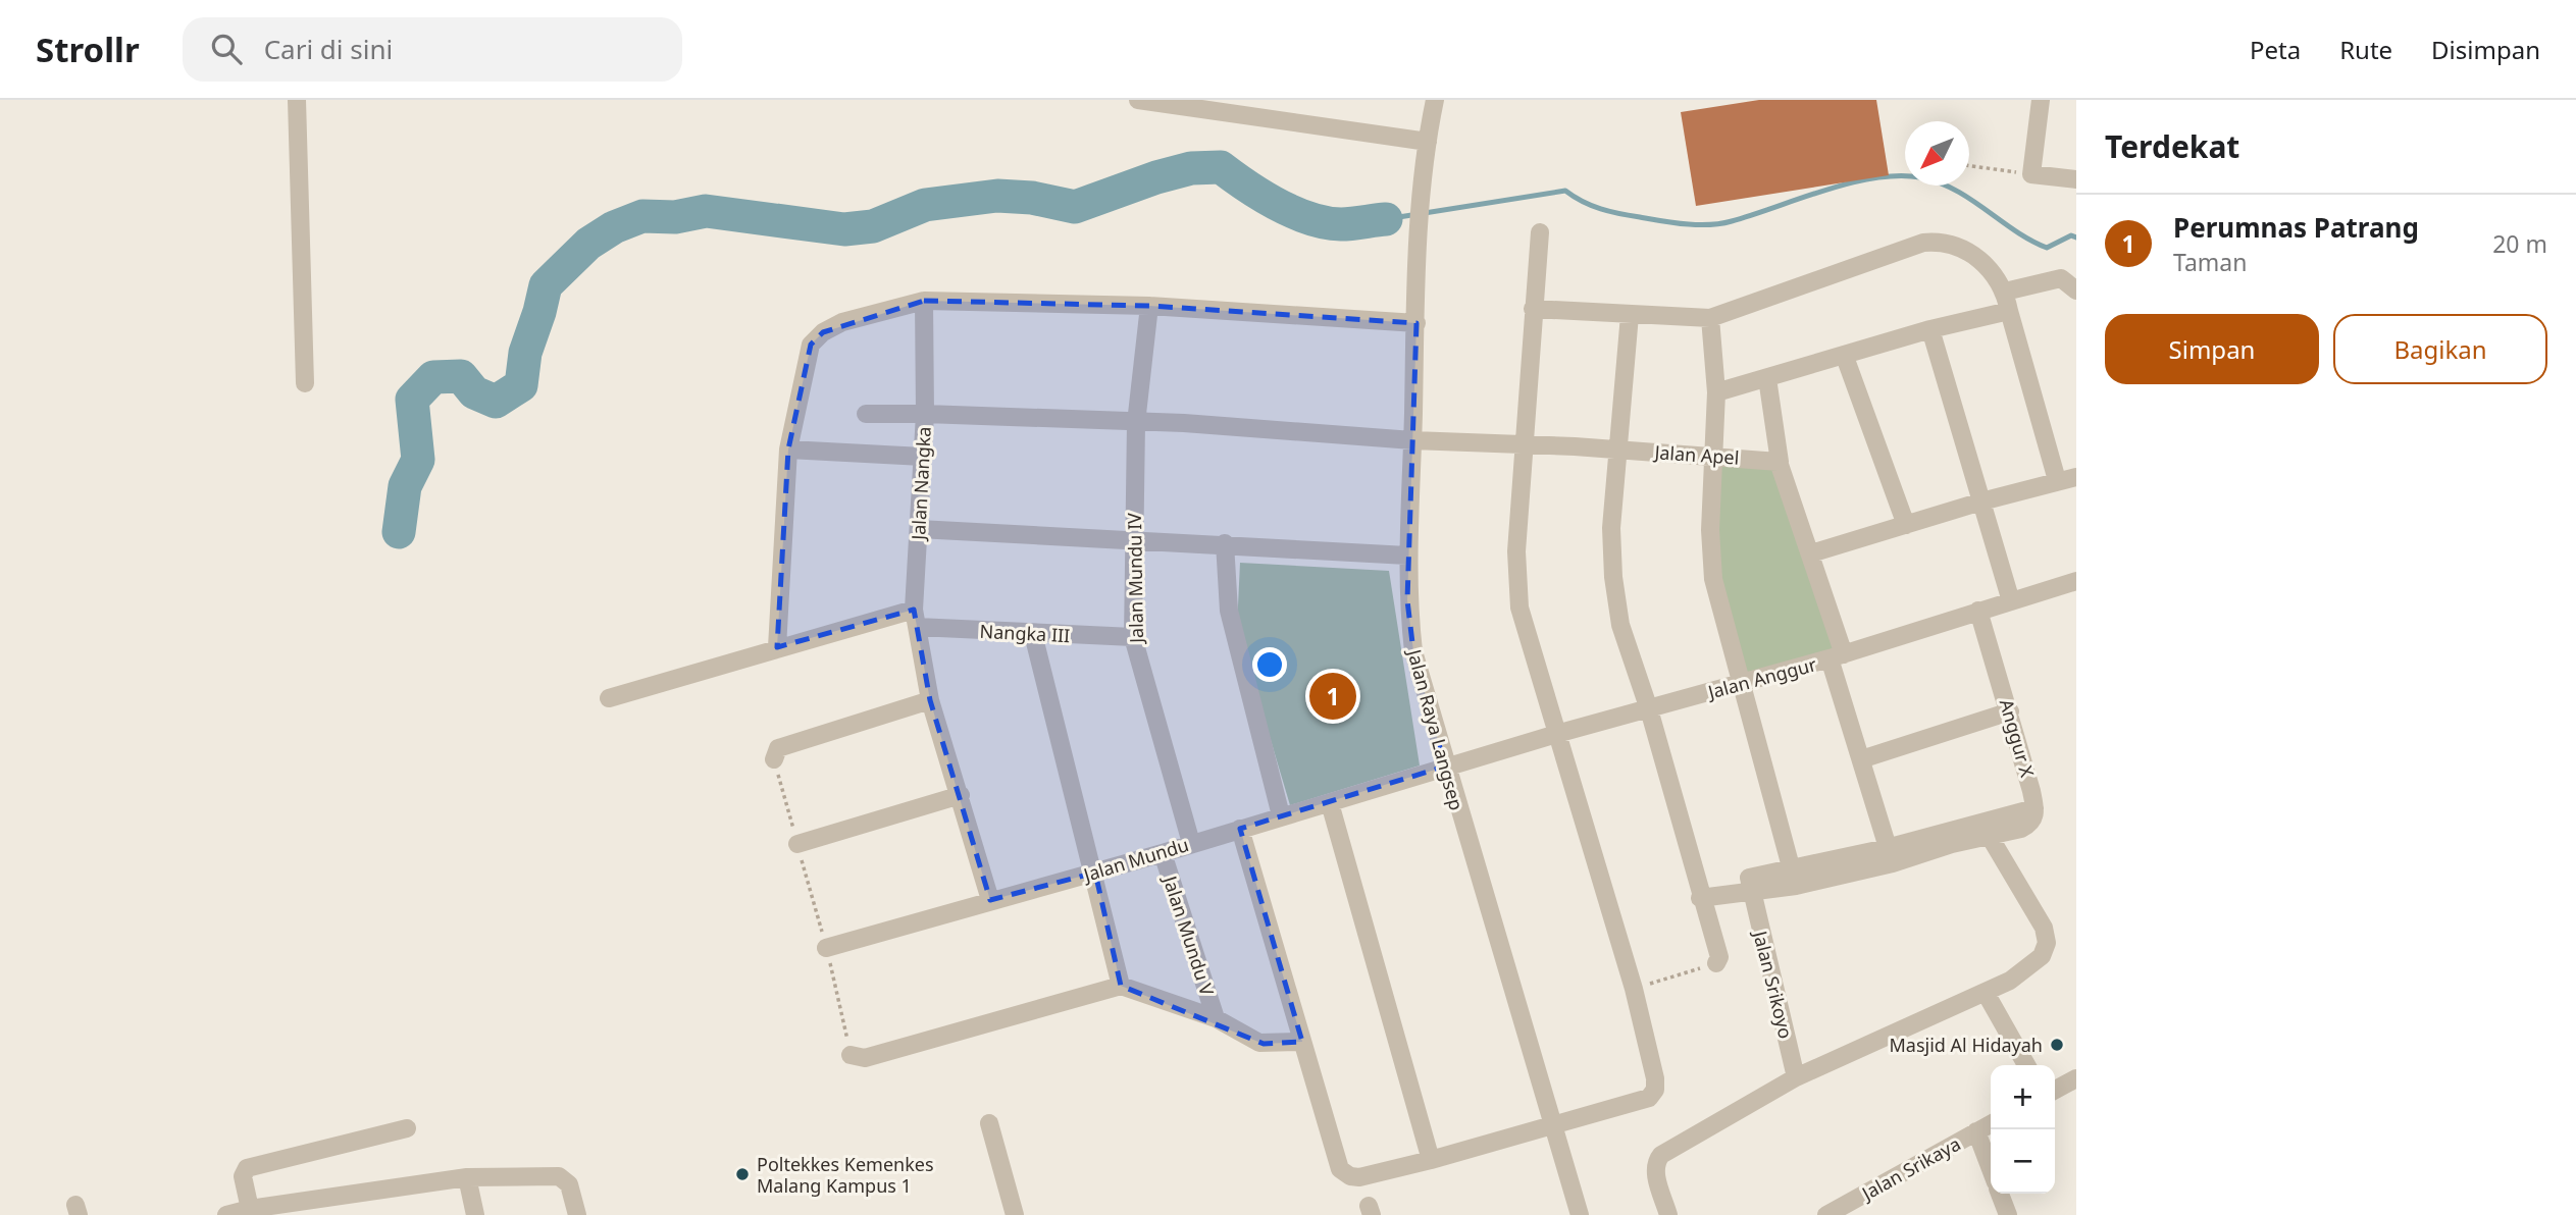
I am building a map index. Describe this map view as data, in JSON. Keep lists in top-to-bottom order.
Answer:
{
  "streets": {
    "street": [
      "Jalan Apel",
      "Jalan Nangka",
      "Jalan Mundu IV",
      "Nangka III",
      "Jalan Anggur",
      "Jalan Raya Langsep",
      "Anggur X",
      "Jalan Mundu",
      "Jalan Mundu V",
      "Jalan Srikoyo",
      "Jalan Srikaya"
    ]
  },
  "crossings": [
    ["Jalan Apel", "Jalan Nangka"],
    ["Jalan Apel", "Jalan Raya Langsep"],
    ["Jalan Nangka", "Jalan Mundu IV"],
    ["Jalan Nangka", "Nangka III"],
    ["Jalan Nangka", "Jalan Raya Langsep"],
    ["Jalan Nangka", "Jalan Mundu"],
    ["Jalan Mundu IV", "Nangka III"],
    ["Jalan Mundu IV", "Jalan Mundu"],
    ["Jalan Anggur", "Jalan Raya Langsep"],
    ["Jalan Anggur", "Anggur X"],
    ["Jalan Anggur", "Jalan Mundu"],
    ["Jalan Raya Langsep", "Jalan Mundu"],
    ["Jalan Mundu", "Jalan Mundu V"]
  ],
  "places": ["Masjid Al Hidayah", "Poltekkes Kemenkes Malang Kampus 1"],
  "north": "bottom left",
  "page": {
    "header": "Strollr",
    "search": "Cari di sini",
    "nav": ["Peta", "Rute", "Disimpan"],
    "heading": "Terdekat",
    "list": [
      {
        "mark": "1",
        "name": "Perumnas Patrang",
        "note": "Taman",
        "value": "20 m"
      }
    ],
    "buttons": ["Simpan", "Bagikan"],
    "pins": "1",
    "map_buttons": ["+", "−"]
  }
}
